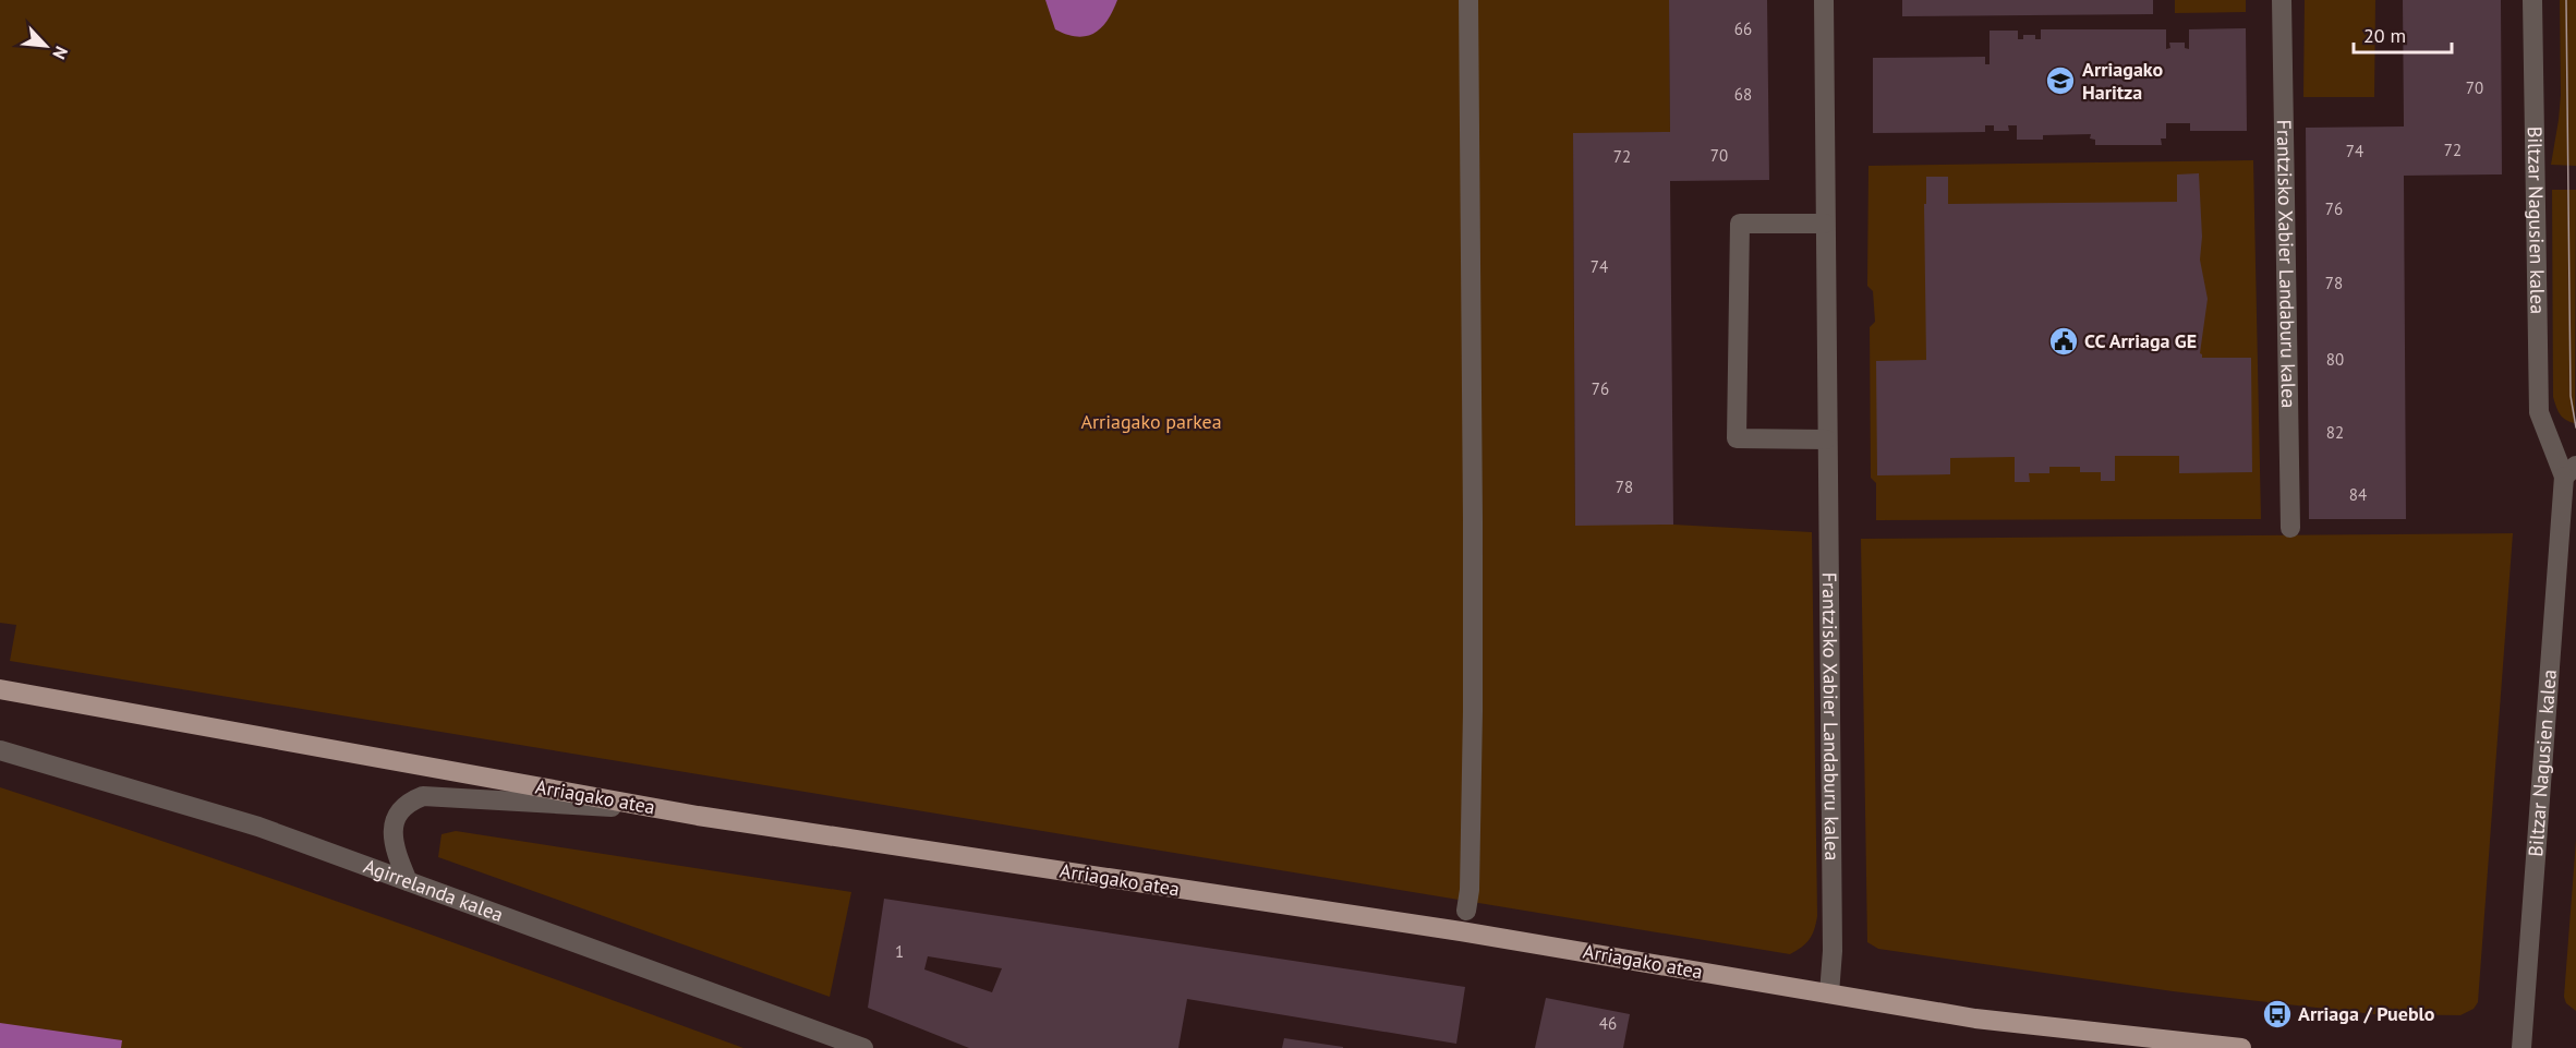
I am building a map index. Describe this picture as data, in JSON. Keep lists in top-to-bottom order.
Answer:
{
  "streets": {
    "main road": ["Arriagako atea"],
    "street": ["Biltzar Nagusien kalea", "Frantzisko Xabier Landaburu kalea", "Agirrelanda kalea"]
  },
  "crossings": [
    ["Frantzisko Xabier Landaburu kalea", "Arriagako atea"]
  ],
  "parks": ["Arriagako parkea"],
  "places": {
    "school or university": ["Arriagako Haritza"],
    "public building": ["CC Arriaga GE"],
    "bus stop": ["Arriaga / Pueblo"]
  },
  "house_numbers": [
    "66",
    "70",
    "68",
    "72",
    "74",
    "70",
    "72",
    "76",
    "74",
    "78",
    "80",
    "76",
    "82",
    "78",
    "84",
    "1",
    "46"
  ],
  "scale_bar": "20 m",
  "north": "bottom right"
}
